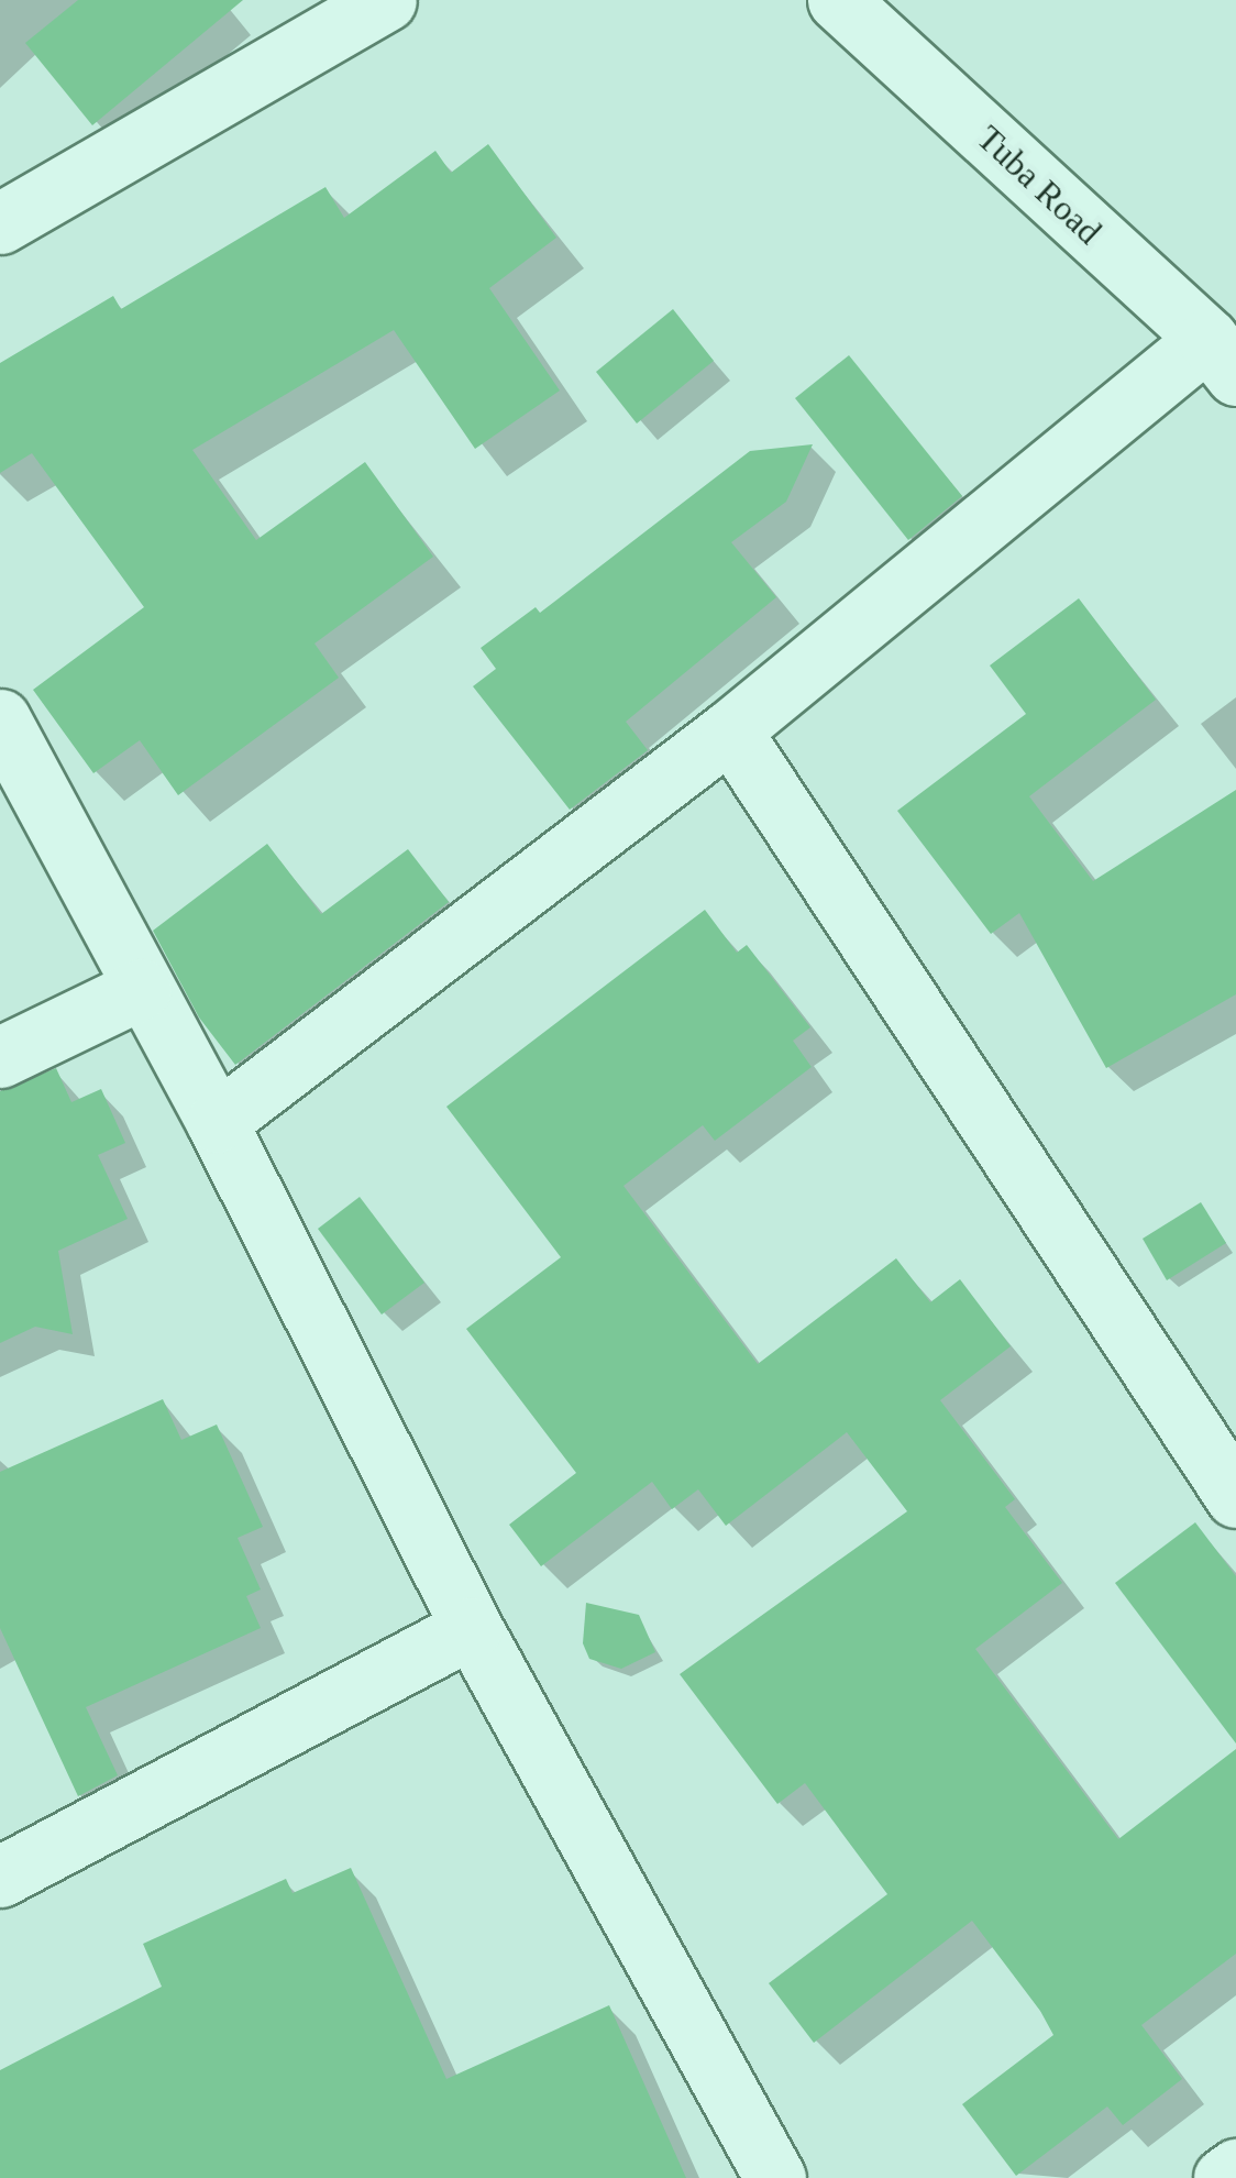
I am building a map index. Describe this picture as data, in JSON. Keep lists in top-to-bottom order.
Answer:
{
  "streets": {
    "street": ["Tuba Road"]
  }
}
